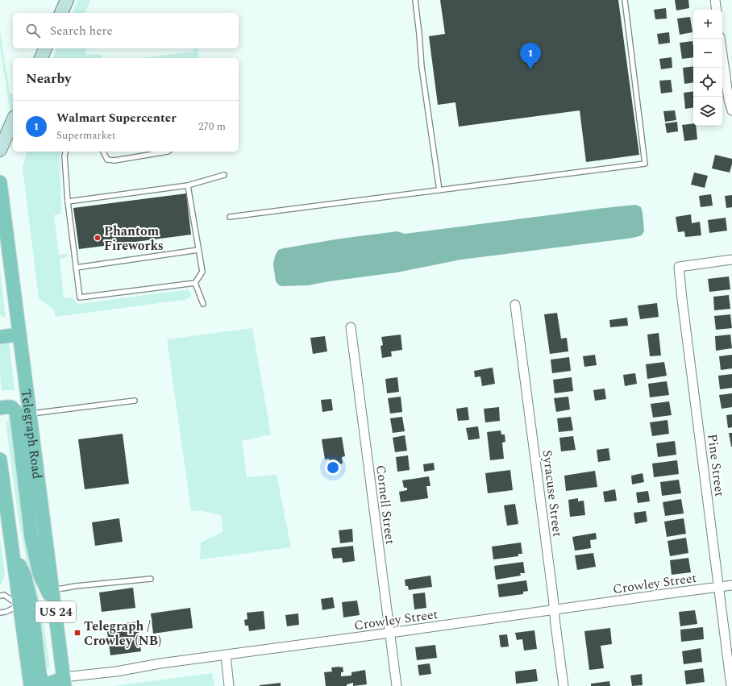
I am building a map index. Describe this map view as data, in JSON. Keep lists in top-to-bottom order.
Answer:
{
  "streets": {
    "main road": ["Telegraph Road", "US 24"],
    "street": [
      "Pine Street",
      "Syracuse Street",
      "Cornell Street",
      "Crowley Street"
    ]
  },
  "crossings": [
    ["Telegraph Road", "Crowley Street"],
    ["Pine Street", "Crowley Street"],
    ["Syracuse Street", "Crowley Street"],
    ["Cornell Street", "Crowley Street"]
  ],
  "places": {
    "other": ["Phantom Fireworks"],
    "transit": ["Telegraph / Crowley (NB)"]
  },
  "page": {
    "map_buttons": ["+", "−"],
    "search": "Search here",
    "pins": "1",
    "heading": "Nearby",
    "list": [
      {
        "mark": "1",
        "name": "Walmart Supercenter",
        "note": "Supermarket",
        "value": "270 m"
      }
    ]
  }
}
